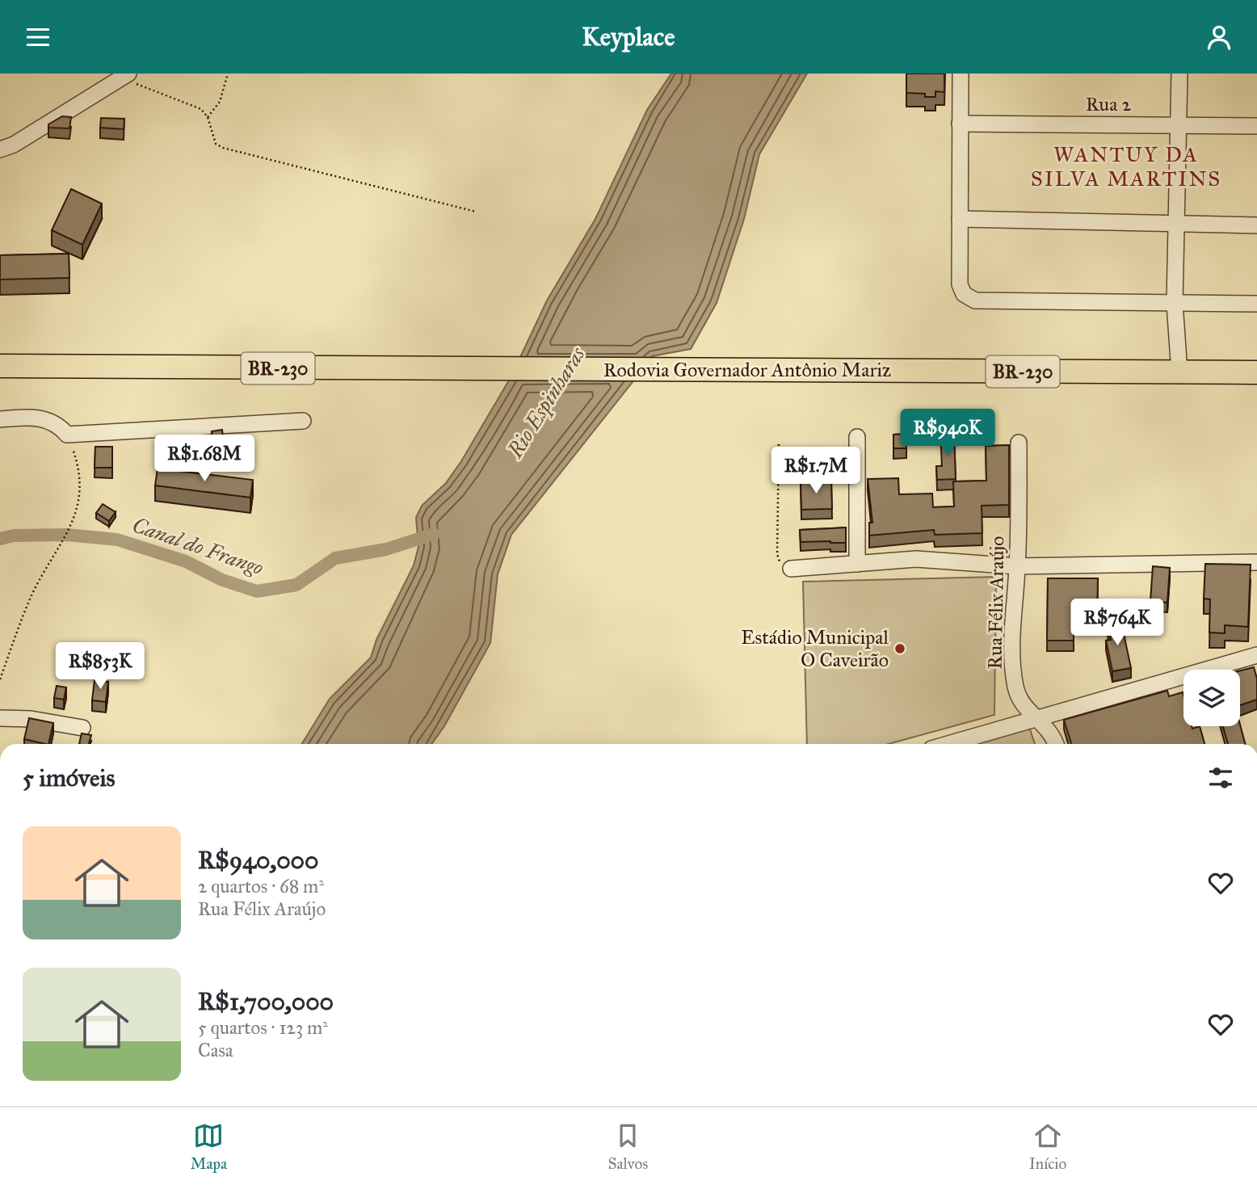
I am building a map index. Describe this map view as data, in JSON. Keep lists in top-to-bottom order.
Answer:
{
  "streets": {
    "highway": ["BR-230", "Rodovia Governador Antônio Mariz"],
    "street": ["Rua 2", "Rua Félix Araújo"]
  },
  "districts": ["WANTUY DA SILVA MARTINS"],
  "water": ["Rio Espinharas", "Canal do Frango"],
  "places": ["Estádio Municipal O Caveirão"],
  "page": {
    "header": "Keyplace",
    "price": [
      "R$940K",
      "R$1.68M",
      "R$1.7M",
      "R$764K",
      "R$853K"
    ],
    "heading": "5 imóveis",
    "list": [
      {
        "name": "R$940,000",
        "note": "2 quartos · 68 m² · Rua Félix Araújo"
      },
      {
        "name": "R$1,700,000",
        "note": "5 quartos · 123 m² · Casa"
      }
    ],
    "tabs": ["Mapa", "Salvos", "Início"]
  }
}
